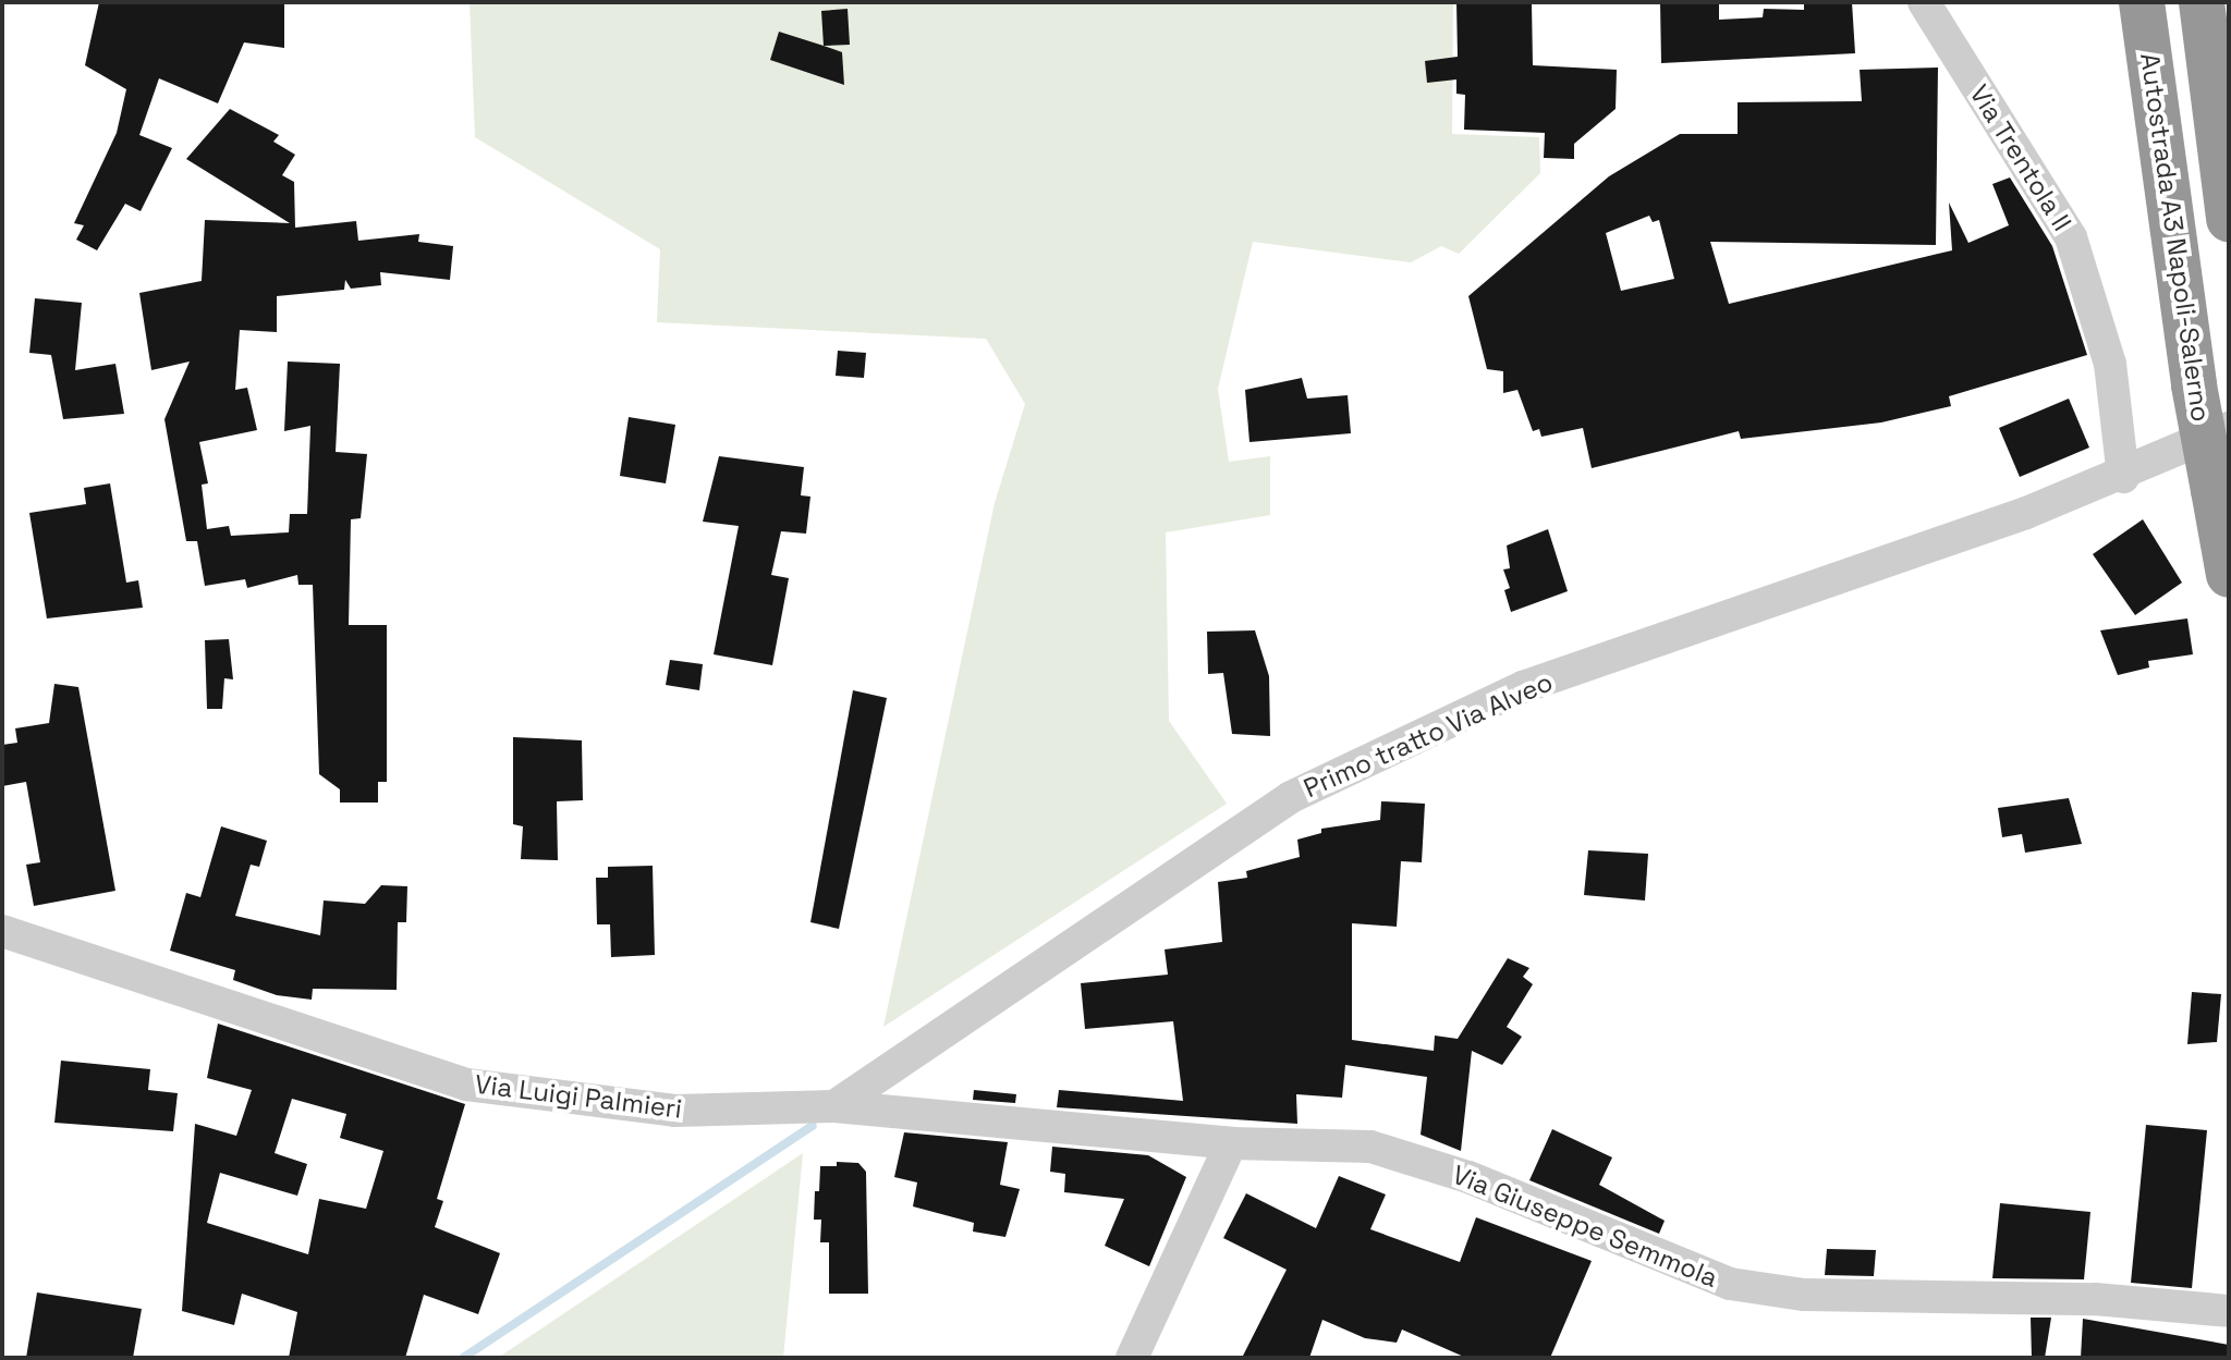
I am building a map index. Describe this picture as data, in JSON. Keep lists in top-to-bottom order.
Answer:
{
  "streets": {
    "highway": ["Autostrada A3 Napoli-Salerno"],
    "street": [
      "Via Trentola II",
      "Primo tratto Via Alveo",
      "Via Luigi Palmieri",
      "Via Giuseppe Semmola"
    ]
  },
  "crossings": [
    ["Via Trentola II", "Primo tratto Via Alveo"],
    ["Primo tratto Via Alveo", "Via Luigi Palmieri"],
    ["Via Luigi Palmieri", "Via Giuseppe Semmola"]
  ]
}
